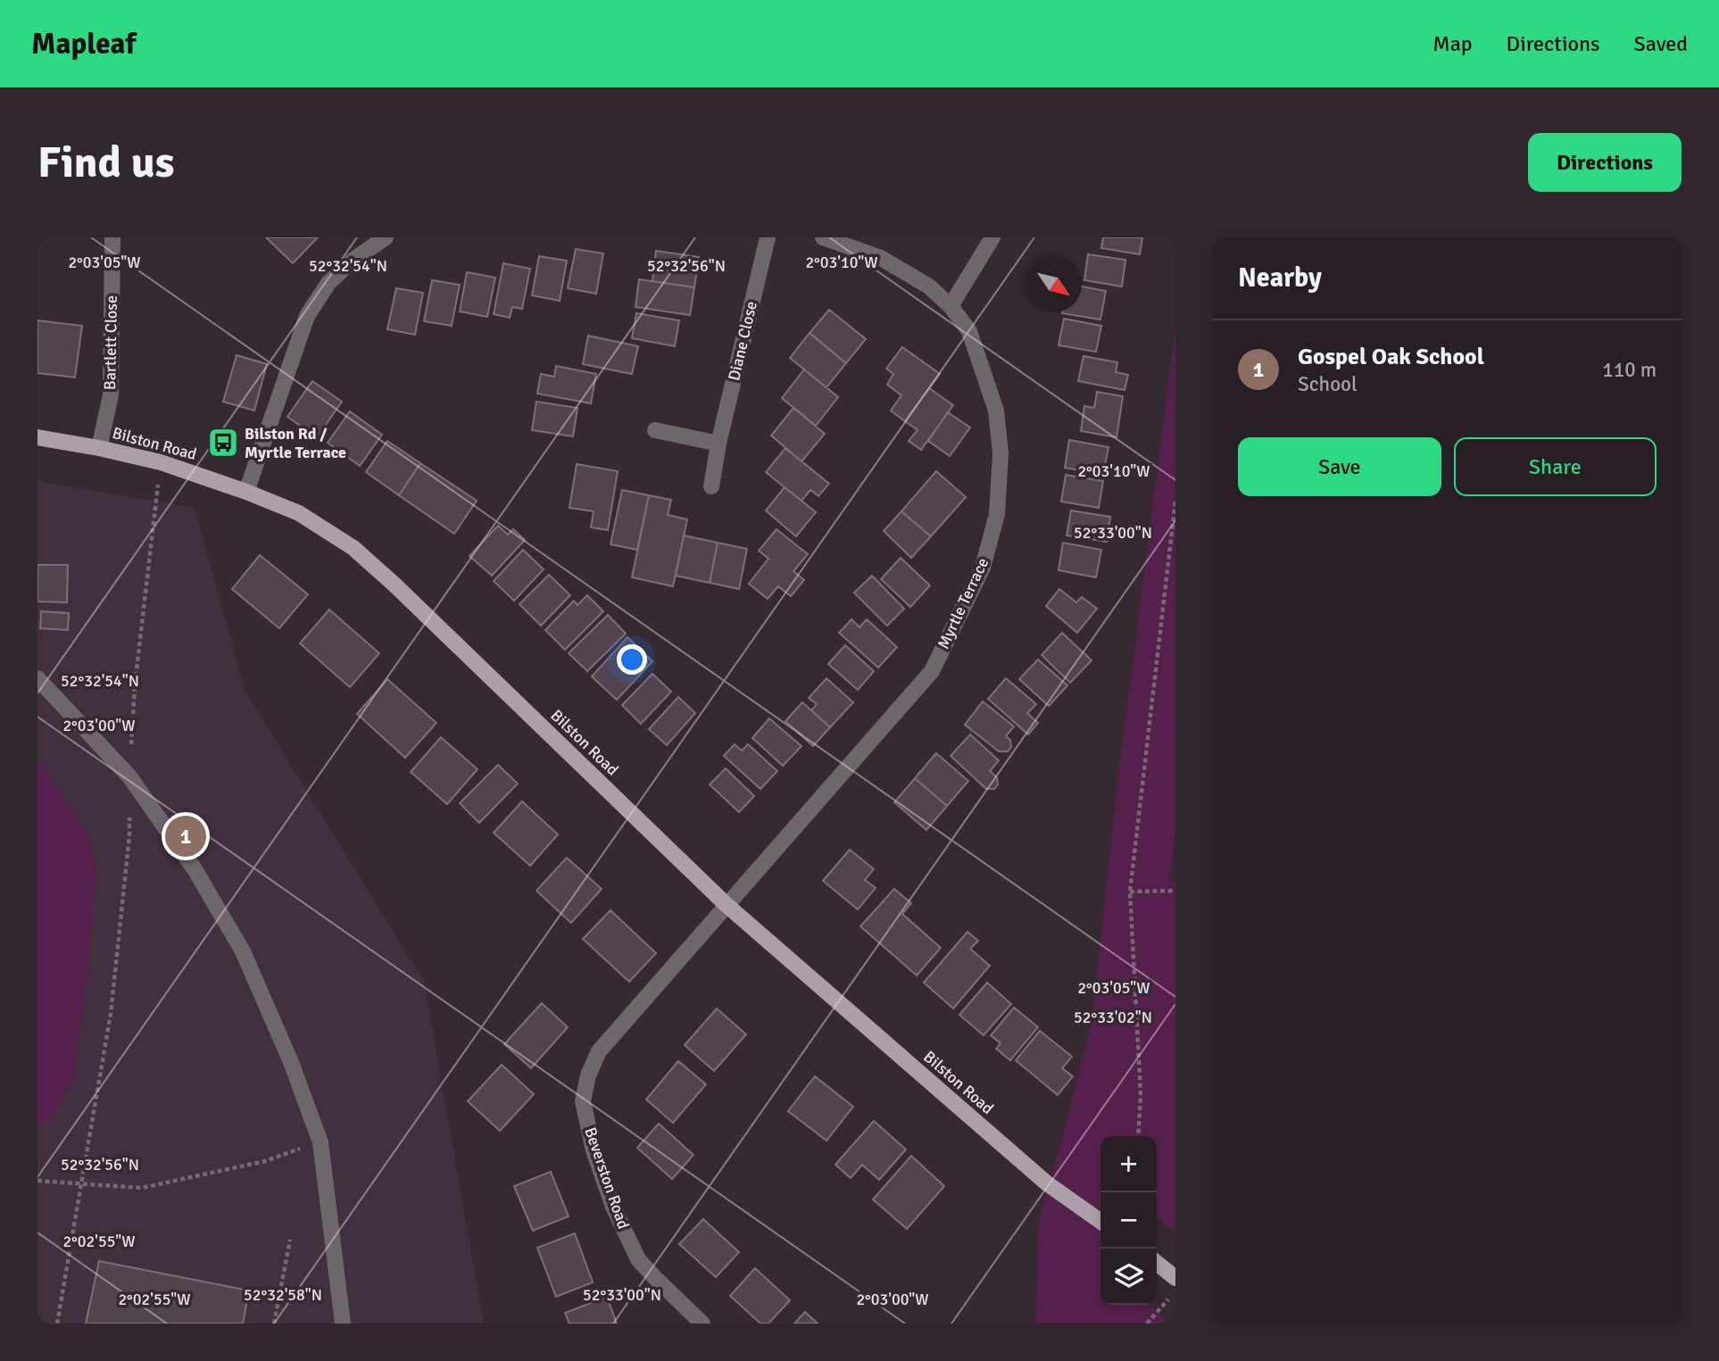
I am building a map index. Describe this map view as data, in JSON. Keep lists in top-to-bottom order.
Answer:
{
  "streets": {
    "main road": ["Bilston Road"],
    "street": [
      "Diane Close",
      "Bartlett Close",
      "Myrtle Terrace",
      "Beverston Road"
    ]
  },
  "crossings": [
    ["Bartlett Close", "Bilston Road"],
    ["Bilston Road", "Myrtle Terrace"],
    ["Bilston Road", "Beverston Road"],
    ["Myrtle Terrace", "Beverston Road"]
  ],
  "places": {
    "bus stop": ["Bilston Rd / Myrtle Terrace"]
  },
  "north": "bottom right",
  "page": {
    "header": "Mapleaf",
    "nav": ["Map", "Directions", "Saved"],
    "buttons": [
      "Directions",
      ["Save", "Share"]
    ],
    "title": "Find us",
    "heading": "Nearby",
    "list": [
      {
        "mark": "1",
        "name": "Gospel Oak School",
        "note": "School",
        "value": "110 m"
      }
    ],
    "pins": "1",
    "map_buttons": ["+", "−"]
  },
  "coordinates": [
    "2°03'10\"W",
    "2°03'05\"W",
    "52°32'54\"N",
    "52°32'56\"N",
    "52°33'00\"N",
    "2°03'00\"W",
    "52°33'02\"N",
    "2°02'55\"W",
    "52°32'58\"N"
  ]
}
